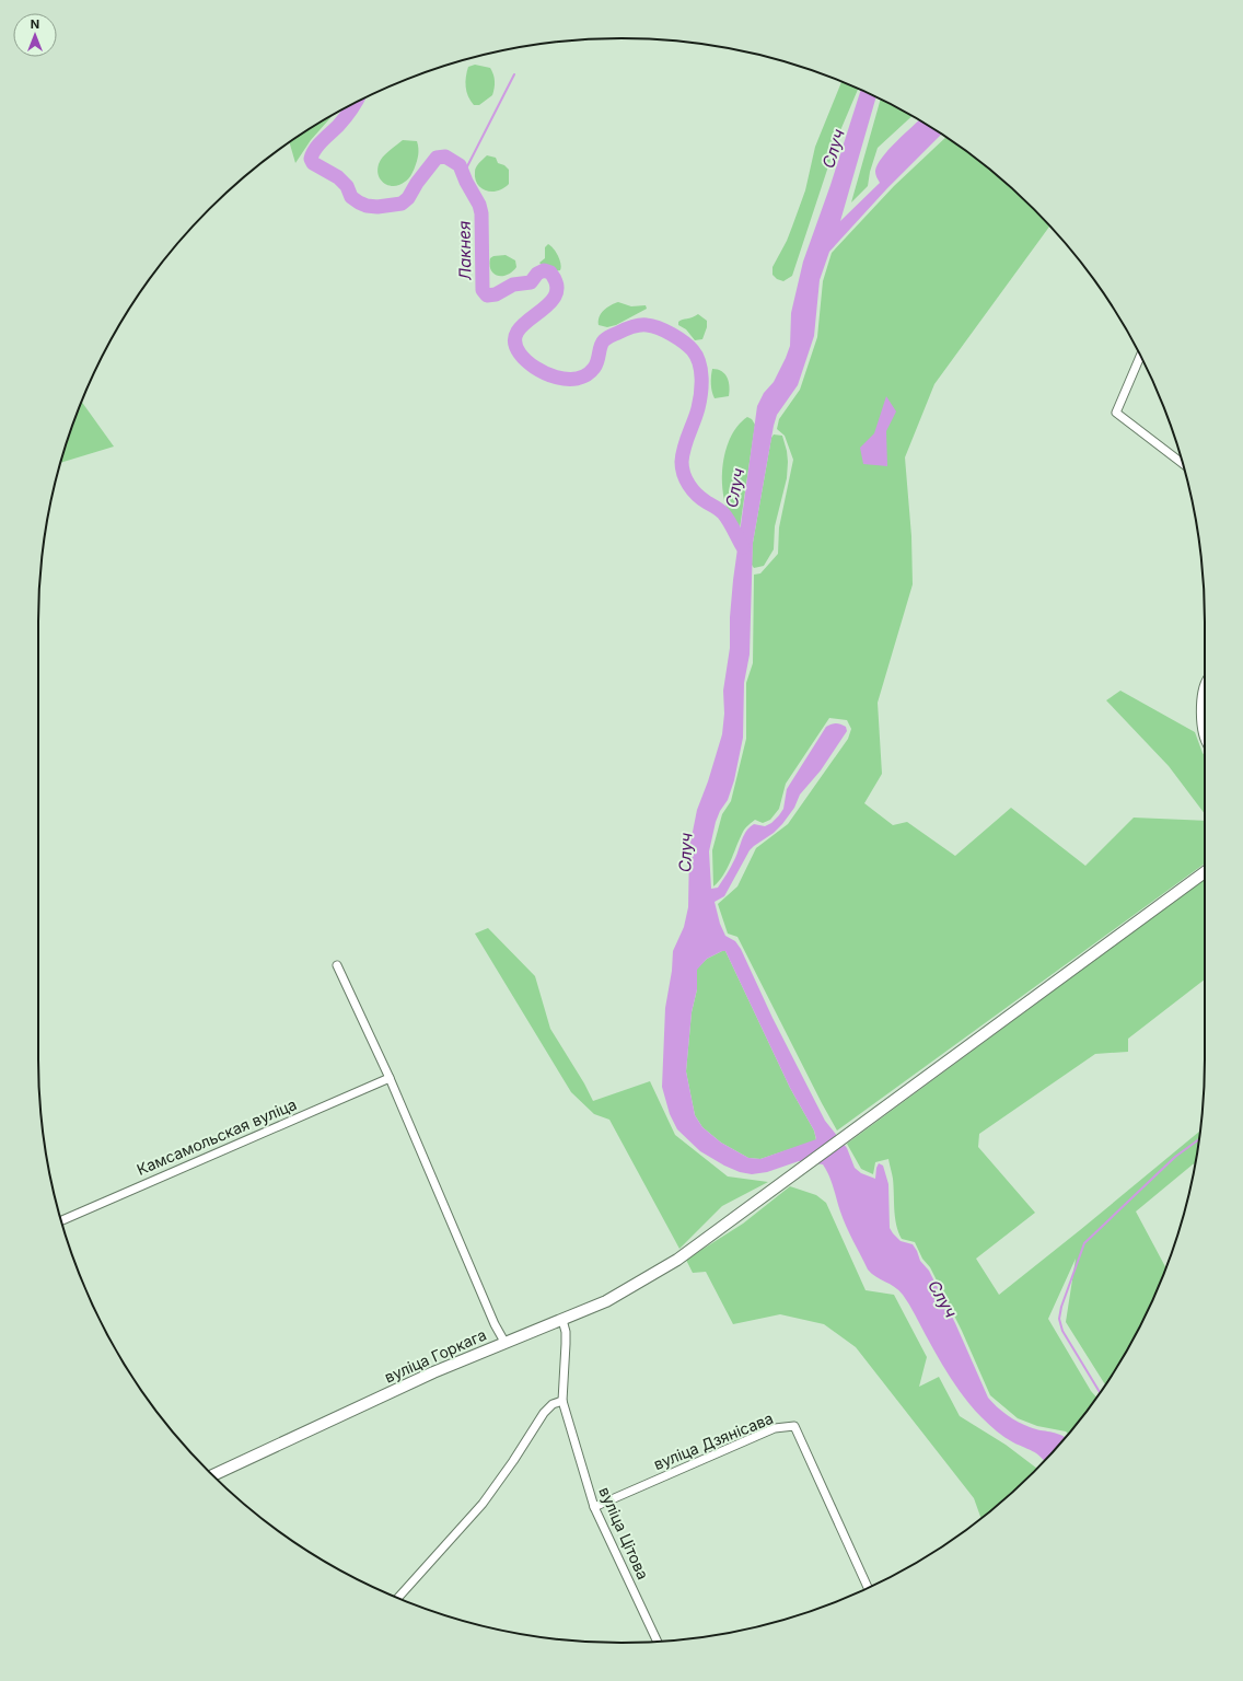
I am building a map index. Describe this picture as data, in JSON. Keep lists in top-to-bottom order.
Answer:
{
  "streets": {
    "main road": ["вуліца Горкага"],
    "street": ["Камсамольская вуліца", "вуліца Дзянісава", "вуліца Цітова"]
  },
  "crossings": [
    ["вуліца Горкага", "вуліца Цітова"],
    ["вуліца Дзянісава", "вуліца Цітова"]
  ],
  "water": ["Случ", "Лакнея"],
  "north": "top"
}
